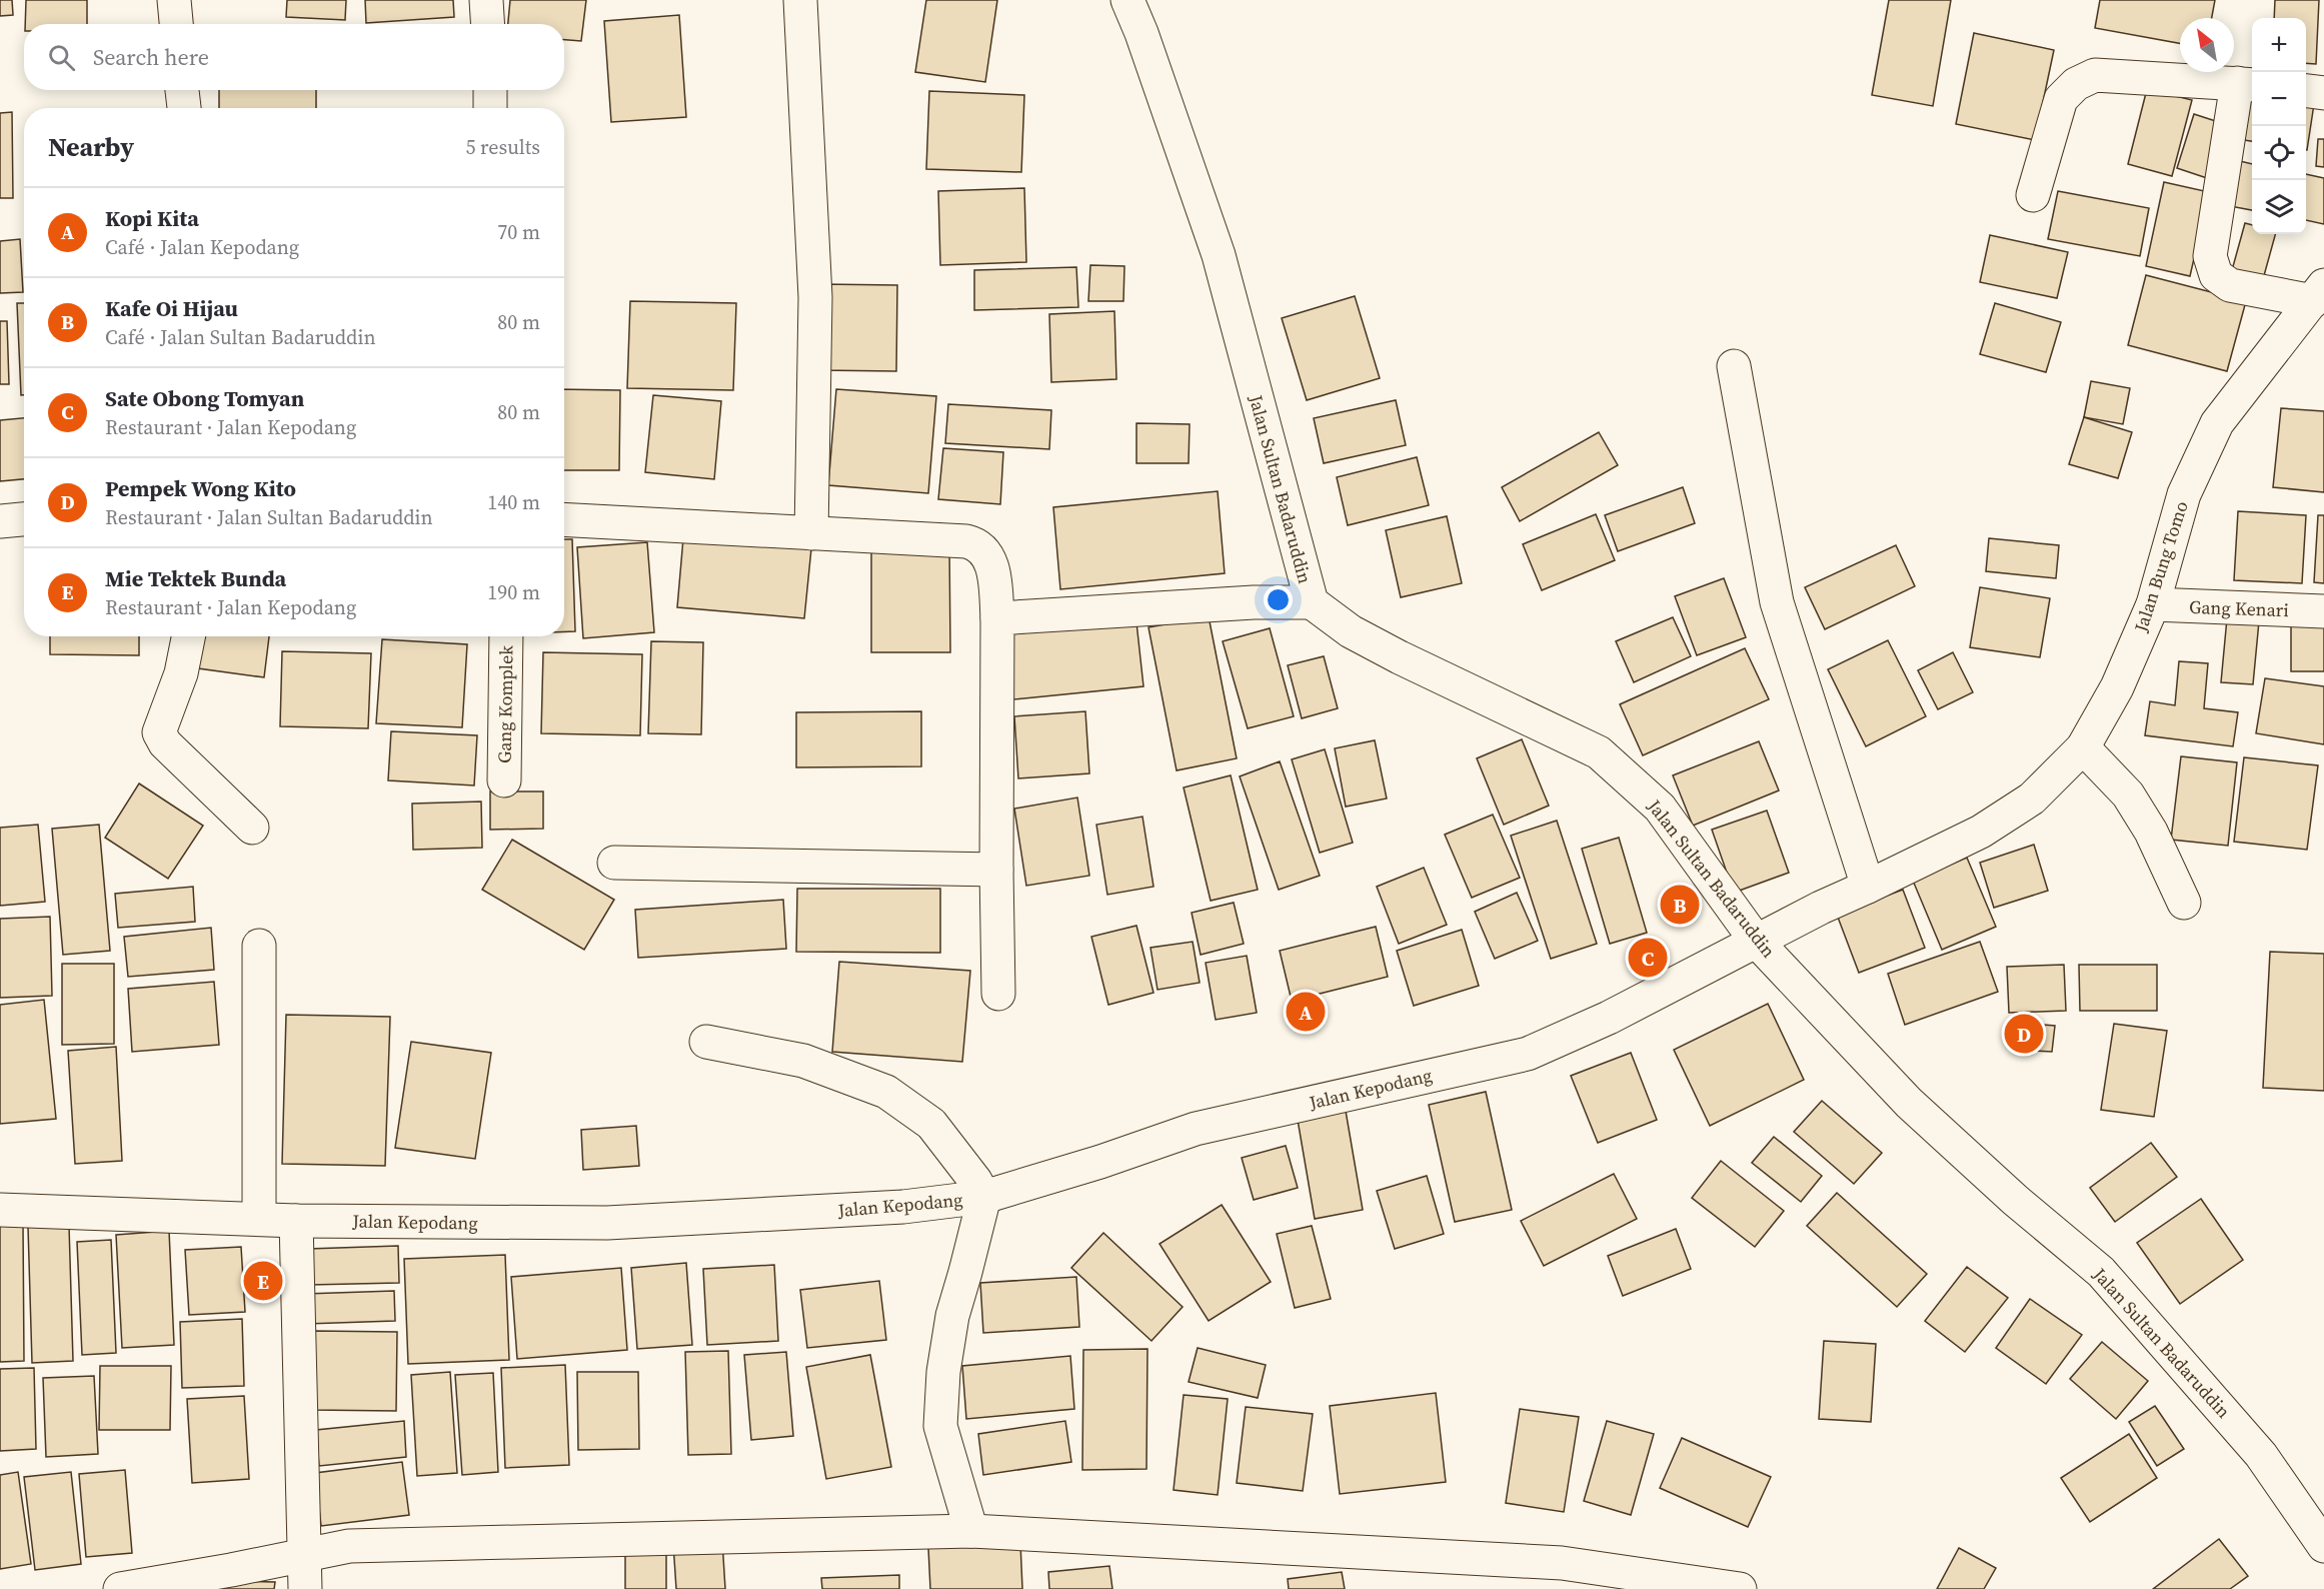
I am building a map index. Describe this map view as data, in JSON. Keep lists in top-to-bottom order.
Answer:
{
  "streets": {
    "street": [
      "Jalan Sultan Badaruddin",
      "Jalan Bung Tomo",
      "Gang Kenari",
      "Gang Komplek",
      "Jalan Kepodang"
    ]
  },
  "crossings": [
    ["Jalan Sultan Badaruddin", "Jalan Bung Tomo"],
    ["Jalan Sultan Badaruddin", "Jalan Kepodang"],
    ["Jalan Bung Tomo", "Gang Kenari"],
    ["Jalan Bung Tomo", "Jalan Kepodang"]
  ],
  "north": "top left",
  "page": {
    "map_buttons": ["+", "−"],
    "search": "Search here",
    "heading": ["Nearby", "5 results"],
    "list": [
      {
        "mark": "A",
        "name": "Kopi Kita",
        "note": "Café · Jalan Kepodang",
        "value": "70 m"
      },
      {
        "mark": "B",
        "name": "Kafe Oi Hijau",
        "note": "Café · Jalan Sultan Badaruddin",
        "value": "80 m"
      },
      {
        "mark": "C",
        "name": "Sate Obong Tomyan",
        "note": "Restaurant · Jalan Kepodang",
        "value": "80 m"
      },
      {
        "mark": "D",
        "name": "Pempek Wong Kito",
        "note": "Restaurant · Jalan Sultan Badaruddin",
        "value": "140 m"
      },
      {
        "mark": "E",
        "name": "Mie Tektek Bunda",
        "note": "Restaurant · Jalan Kepodang",
        "value": "190 m"
      }
    ],
    "pins": [
      "B",
      "C",
      "A",
      "D",
      "E"
    ]
  }
}
